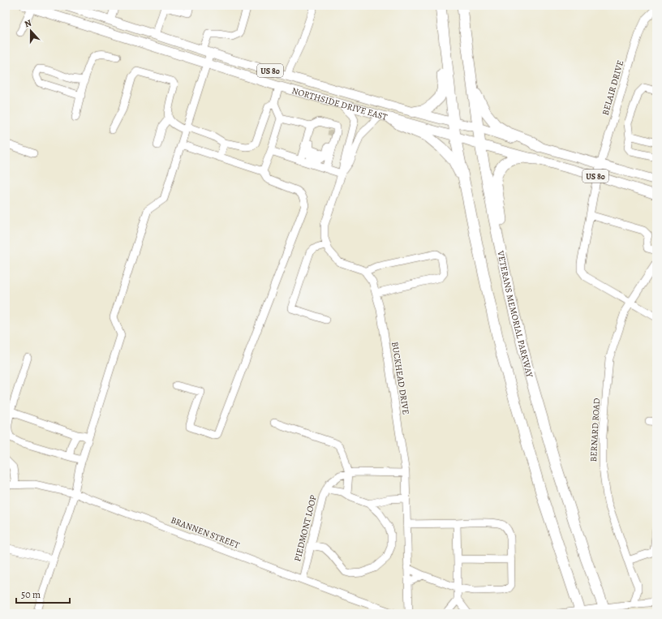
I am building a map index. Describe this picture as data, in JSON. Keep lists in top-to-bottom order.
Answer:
{
  "streets": {
    "highway": ["VETERANS MEMORIAL PARKWAY"],
    "main road": ["US 80", "NORTHSIDE DRIVE EAST"],
    "street": [
      "BELAIR DRIVE",
      "BUCKHEAD DRIVE",
      "BERNARD ROAD",
      "PIEDMONT LOOP",
      "BRANNEN STREET"
    ]
  },
  "crossings": [
    ["BELAIR DRIVE", "NORTHSIDE DRIVE EAST"],
    ["BELAIR DRIVE", "BERNARD ROAD"],
    ["NORTHSIDE DRIVE EAST", "VETERANS MEMORIAL PARKWAY"],
    ["BUCKHEAD DRIVE", "PIEDMONT LOOP"],
    ["PIEDMONT LOOP", "BRANNEN STREET"]
  ],
  "scale_bar": "50 m",
  "north": "top"
}
